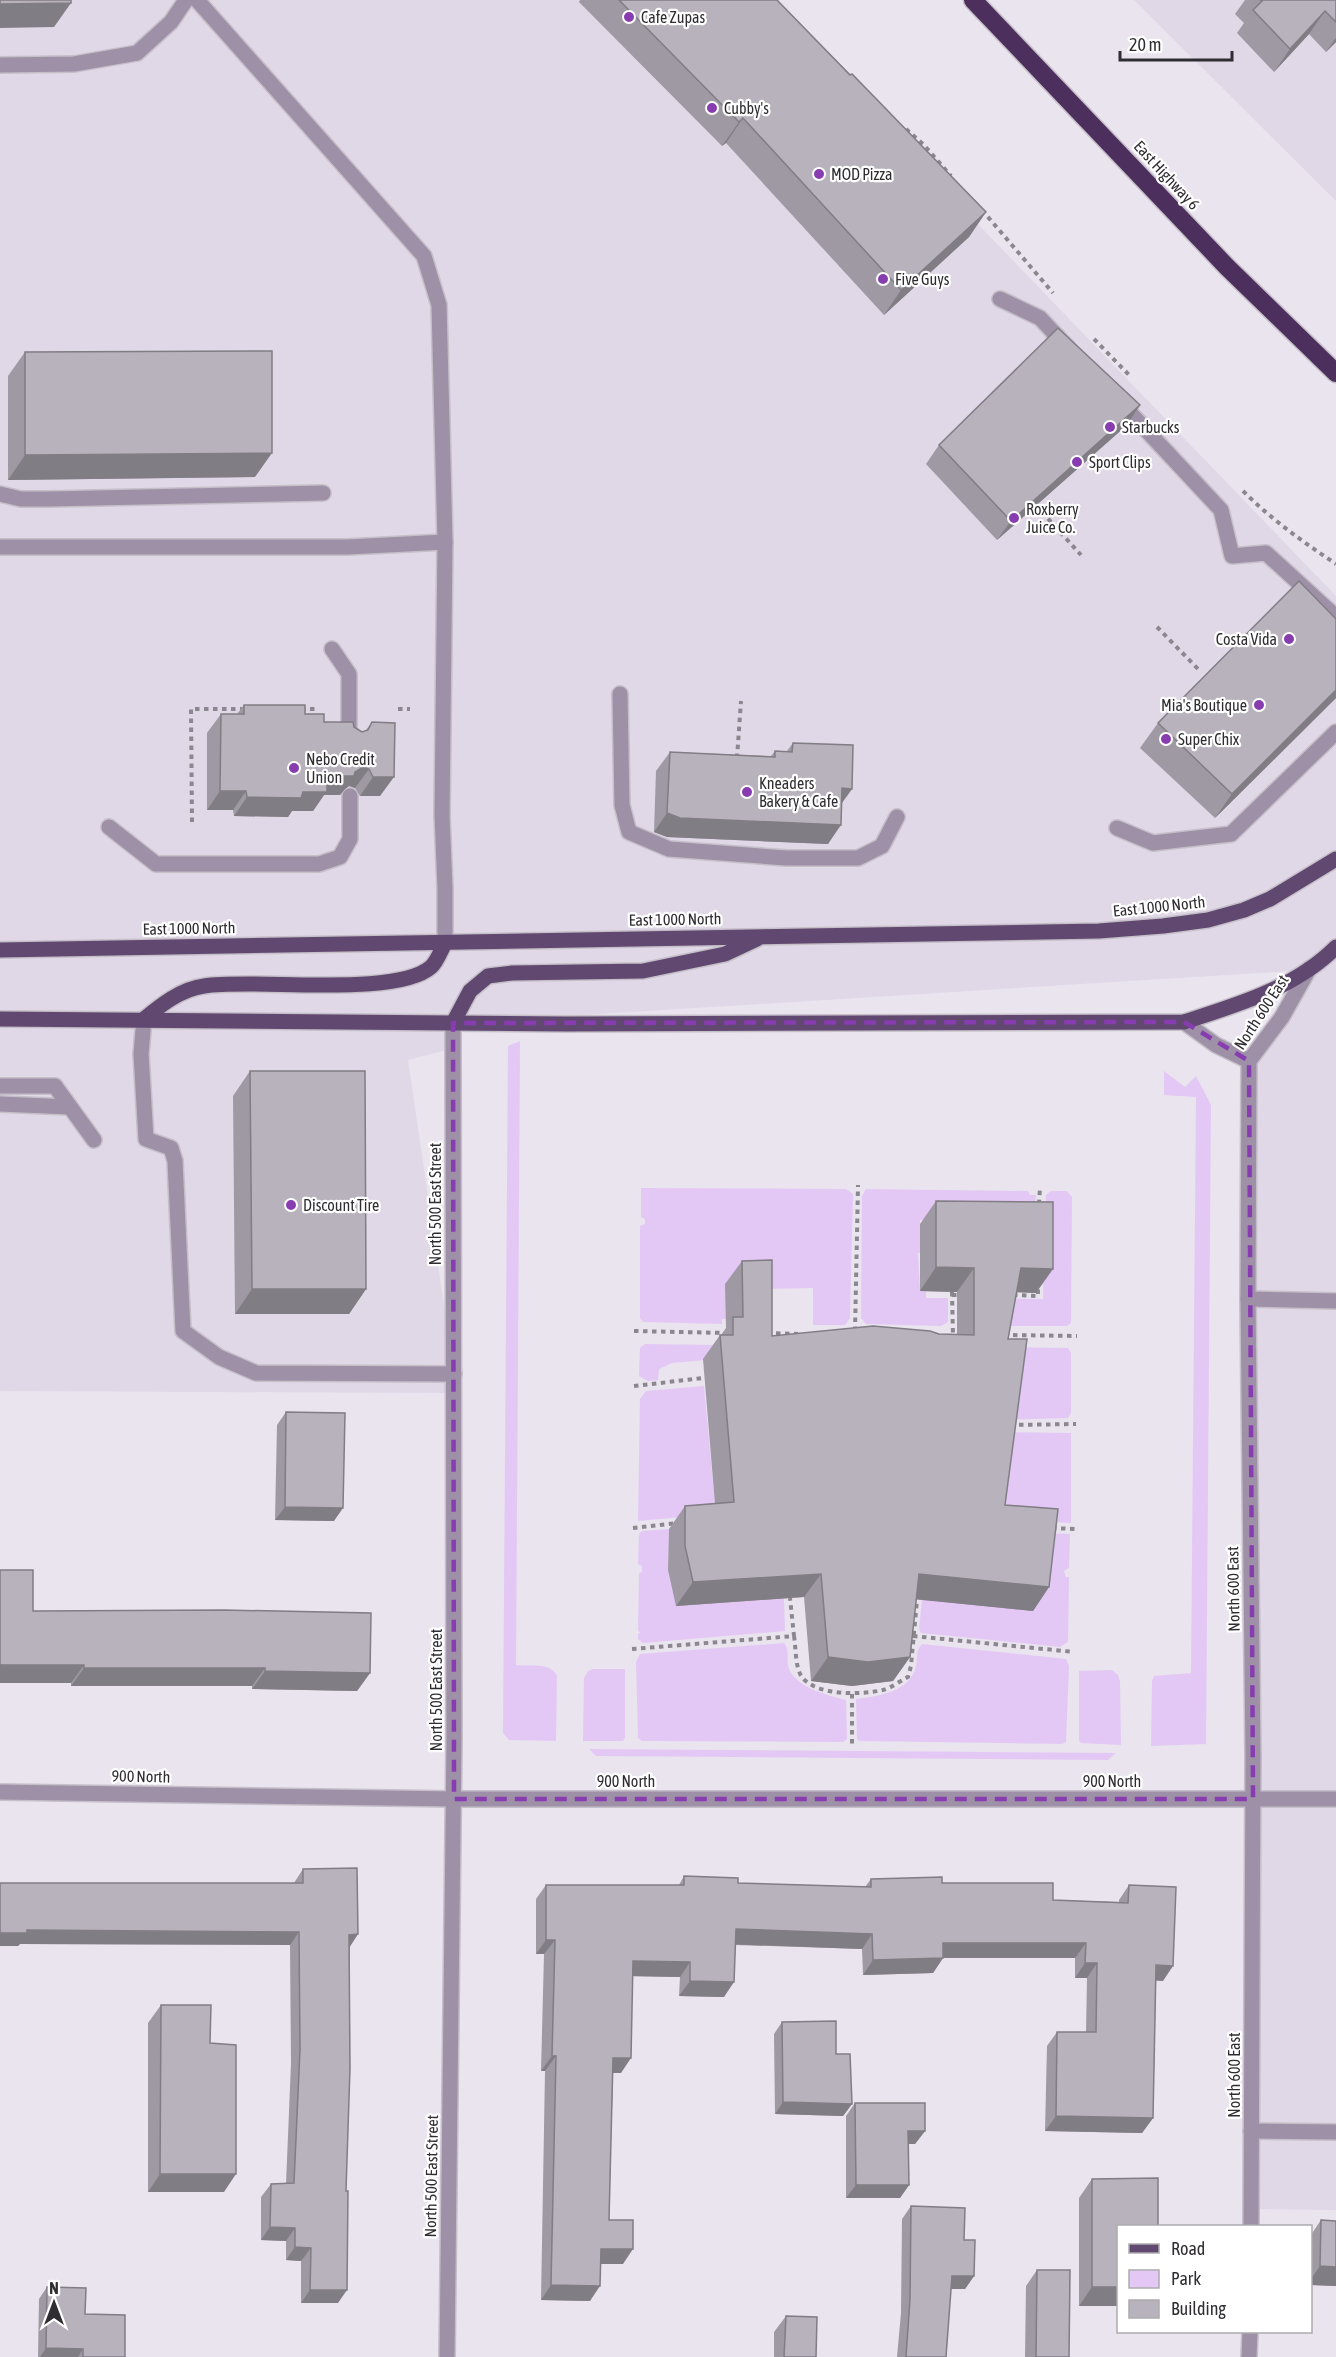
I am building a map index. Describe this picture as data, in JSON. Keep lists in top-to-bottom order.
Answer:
{
  "streets": {
    "highway": ["East Highway 6"],
    "main road": ["East 1000 North"],
    "street": ["North 600 East", "North 500 East Street", "900 North"]
  },
  "crossings": [
    ["North 600 East", "900 North"],
    ["North 500 East Street", "900 North"]
  ],
  "places": [
    "Cafe Zupas",
    "Cubby's",
    "MOD Pizza",
    "Five Guys",
    "Starbucks",
    "Sport Clips",
    "Roxberry Juice Co.",
    "Costa Vida",
    "Mia's Boutique",
    "Super Chix",
    "Nebo Credit Union",
    "Kneaders Bakery & Cafe",
    "Discount Tire"
  ],
  "legend": ["Road", "Park", "Building"],
  "scale_bar": "20 m",
  "north": "top"
}
